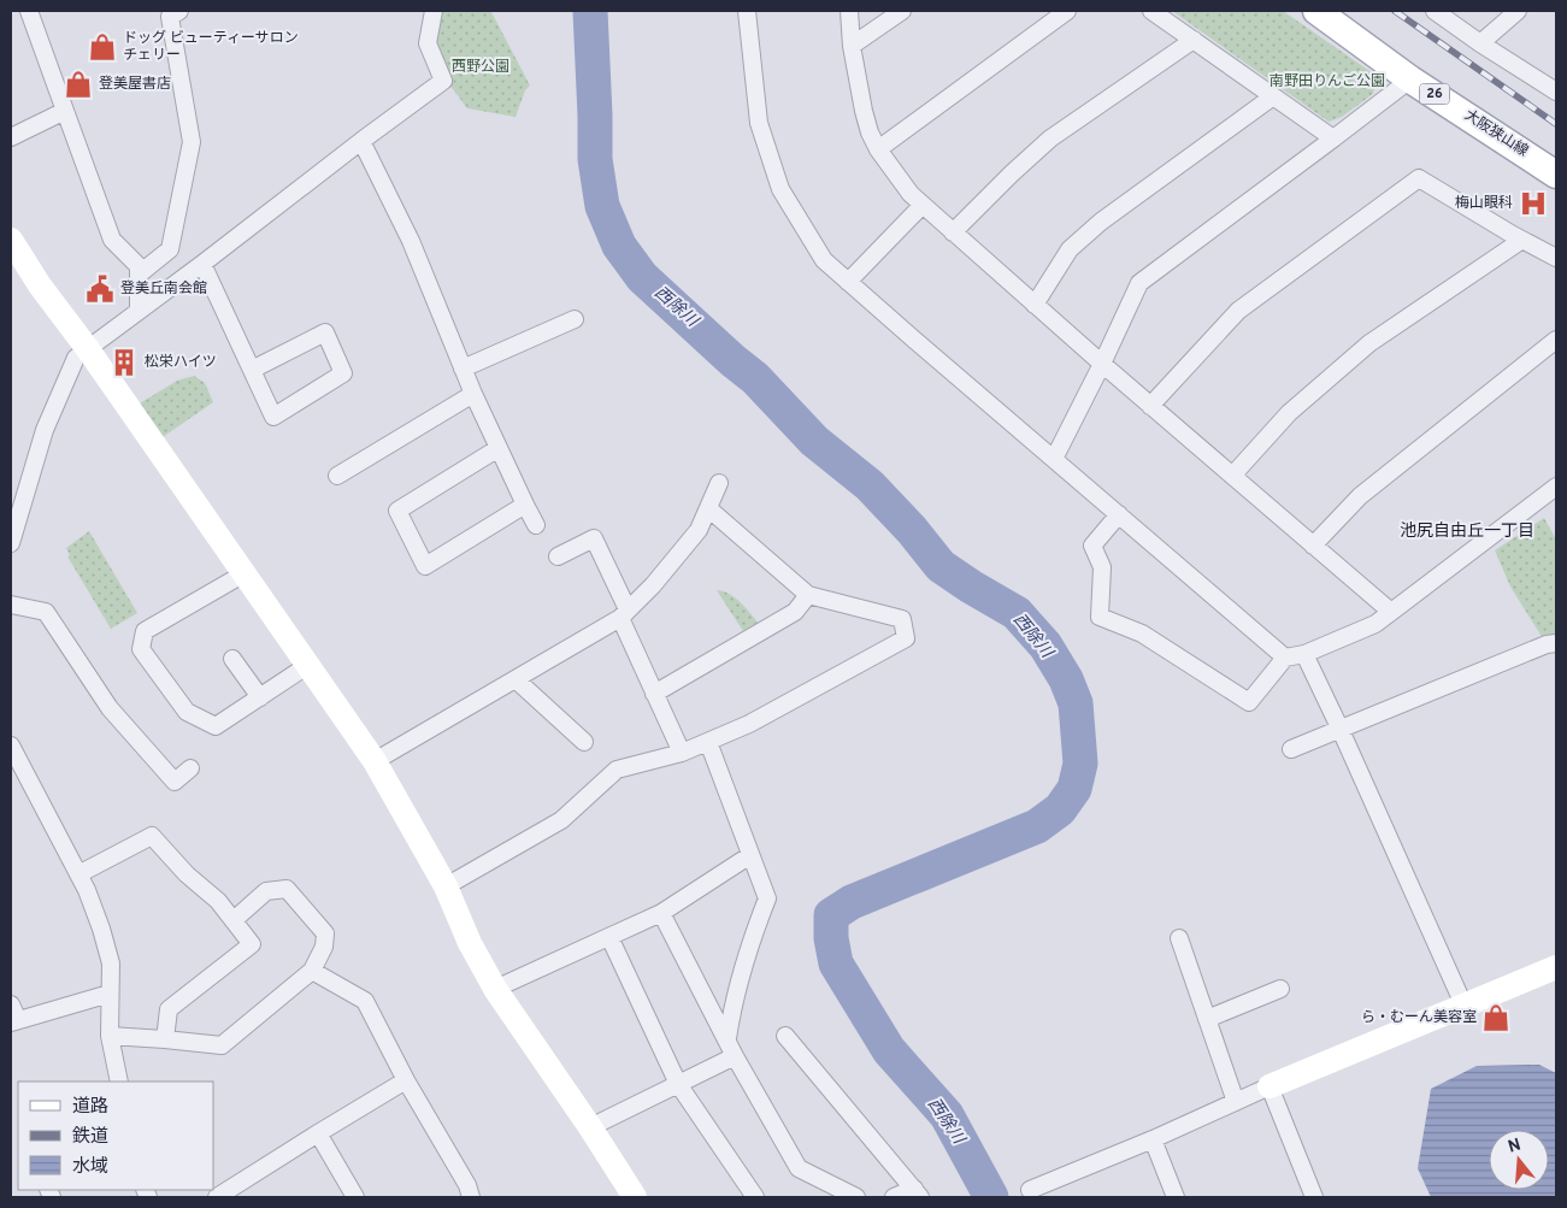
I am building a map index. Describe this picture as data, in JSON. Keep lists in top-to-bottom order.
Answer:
{
  "streets": {
    "main road": ["26", "大阪狭山線"]
  },
  "districts": ["池尻自由丘一丁目"],
  "water": ["西除川"],
  "parks": ["西野公園", "南野田りんご公園"],
  "places": {
    "shop": ["ドッグ ビューティーサロン チェリー", "登美屋書店", "ら・むーん美容室"],
    "hospital": ["梅山眼科"],
    "public building": ["登美丘南会館"],
    "building": ["松栄ハイツ"]
  },
  "legend": ["道路", "鉄道", "水域"],
  "north": "top"
}
